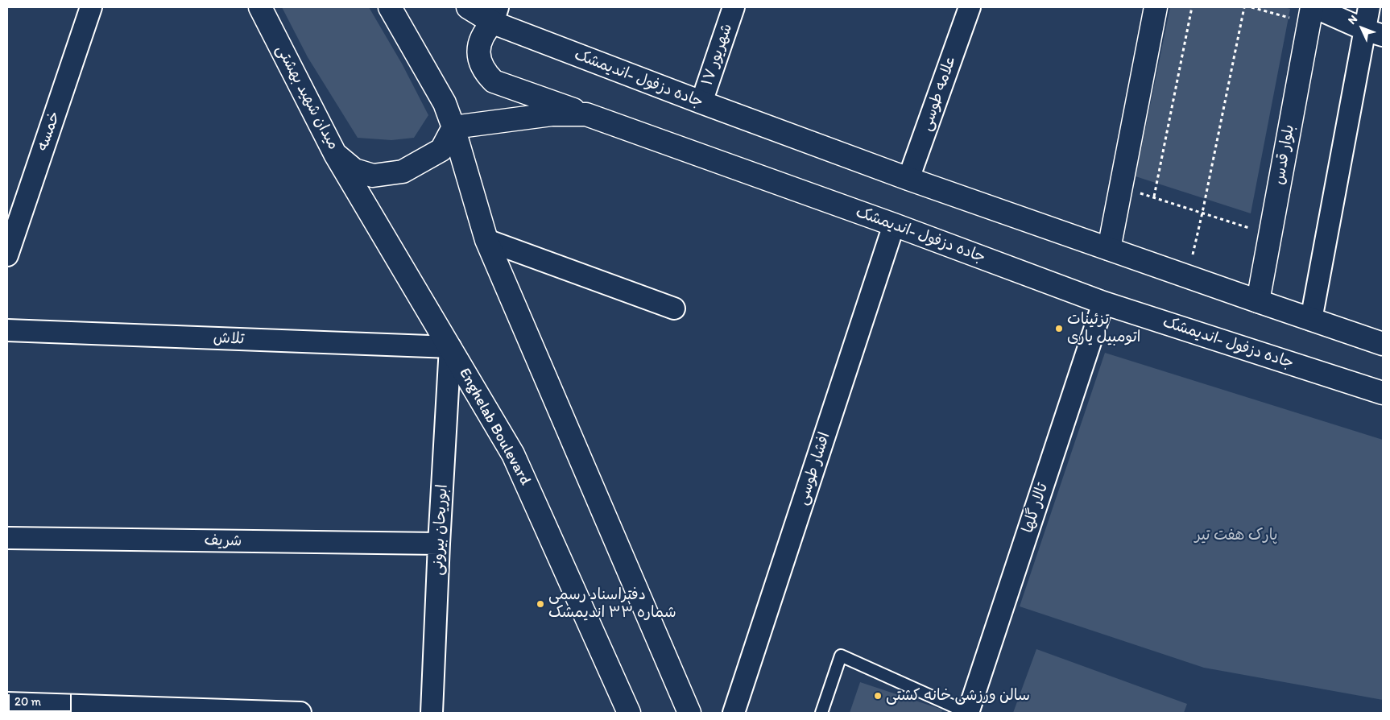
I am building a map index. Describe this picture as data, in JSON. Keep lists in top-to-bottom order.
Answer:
{
  "streets": {
    "main road": [
      "جاده دزفول -اندیمشک",
      "میدان شهید بهشتی",
      "بلوار قدس",
      "Enghelab Boulevard"
    ],
    "street": [
      "۱۷ شهریور",
      "علامه طوسی",
      "خمسه",
      "تلاش",
      "افشار طوسی",
      "تالار گلها",
      "ابوریحان بیرونی",
      "شریف"
    ]
  },
  "crossings": [
    ["۱۷ شهریور", "جاده دزفول -اندیمشک"],
    ["جاده دزفول -اندیمشک", "علامه طوسی"],
    ["جاده دزفول -اندیمشک", "میدان شهید بهشتی"],
    ["جاده دزفول -اندیمشک", "بلوار قدس"],
    ["جاده دزفول -اندیمشک", "افشار طوسی"],
    ["جاده دزفول -اندیمشک", "تالار گلها"],
    ["میدان شهید بهشتی", "Enghelab Boulevard"],
    ["تلاش", "Enghelab Boulevard"],
    ["تلاش", "ابوریحان بیرونی"],
    ["Enghelab Boulevard", "ابوریحان بیرونی"],
    ["ابوریحان بیرونی", "شریف"]
  ],
  "parks": ["پارک هفت تیر"],
  "places": ["تزئینات اتومبیل یاری", "دفتراسناد رسمی شماره ۳۳ اندیمشک", "سالن ورزشی خانه کشتی"],
  "scale_bar": "20 m",
  "north": "top left"
}
